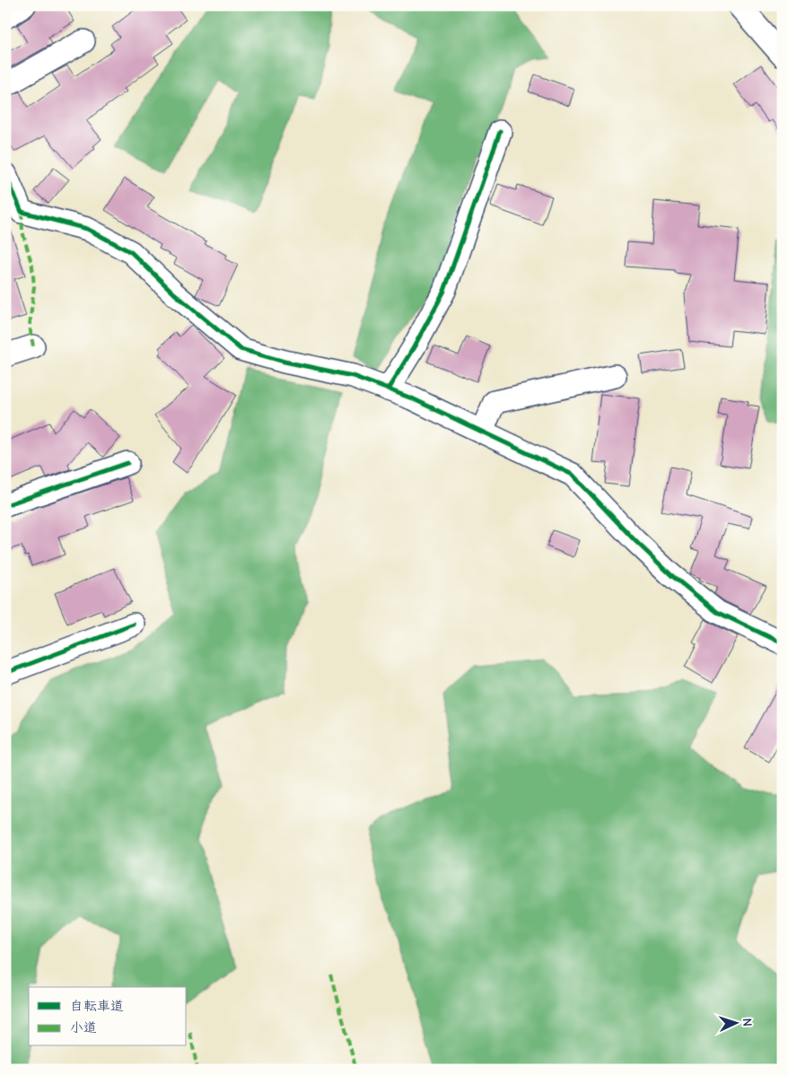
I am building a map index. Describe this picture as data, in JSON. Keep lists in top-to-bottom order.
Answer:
{
  "legend": ["自転車道", "小道"],
  "north": "right"
}
